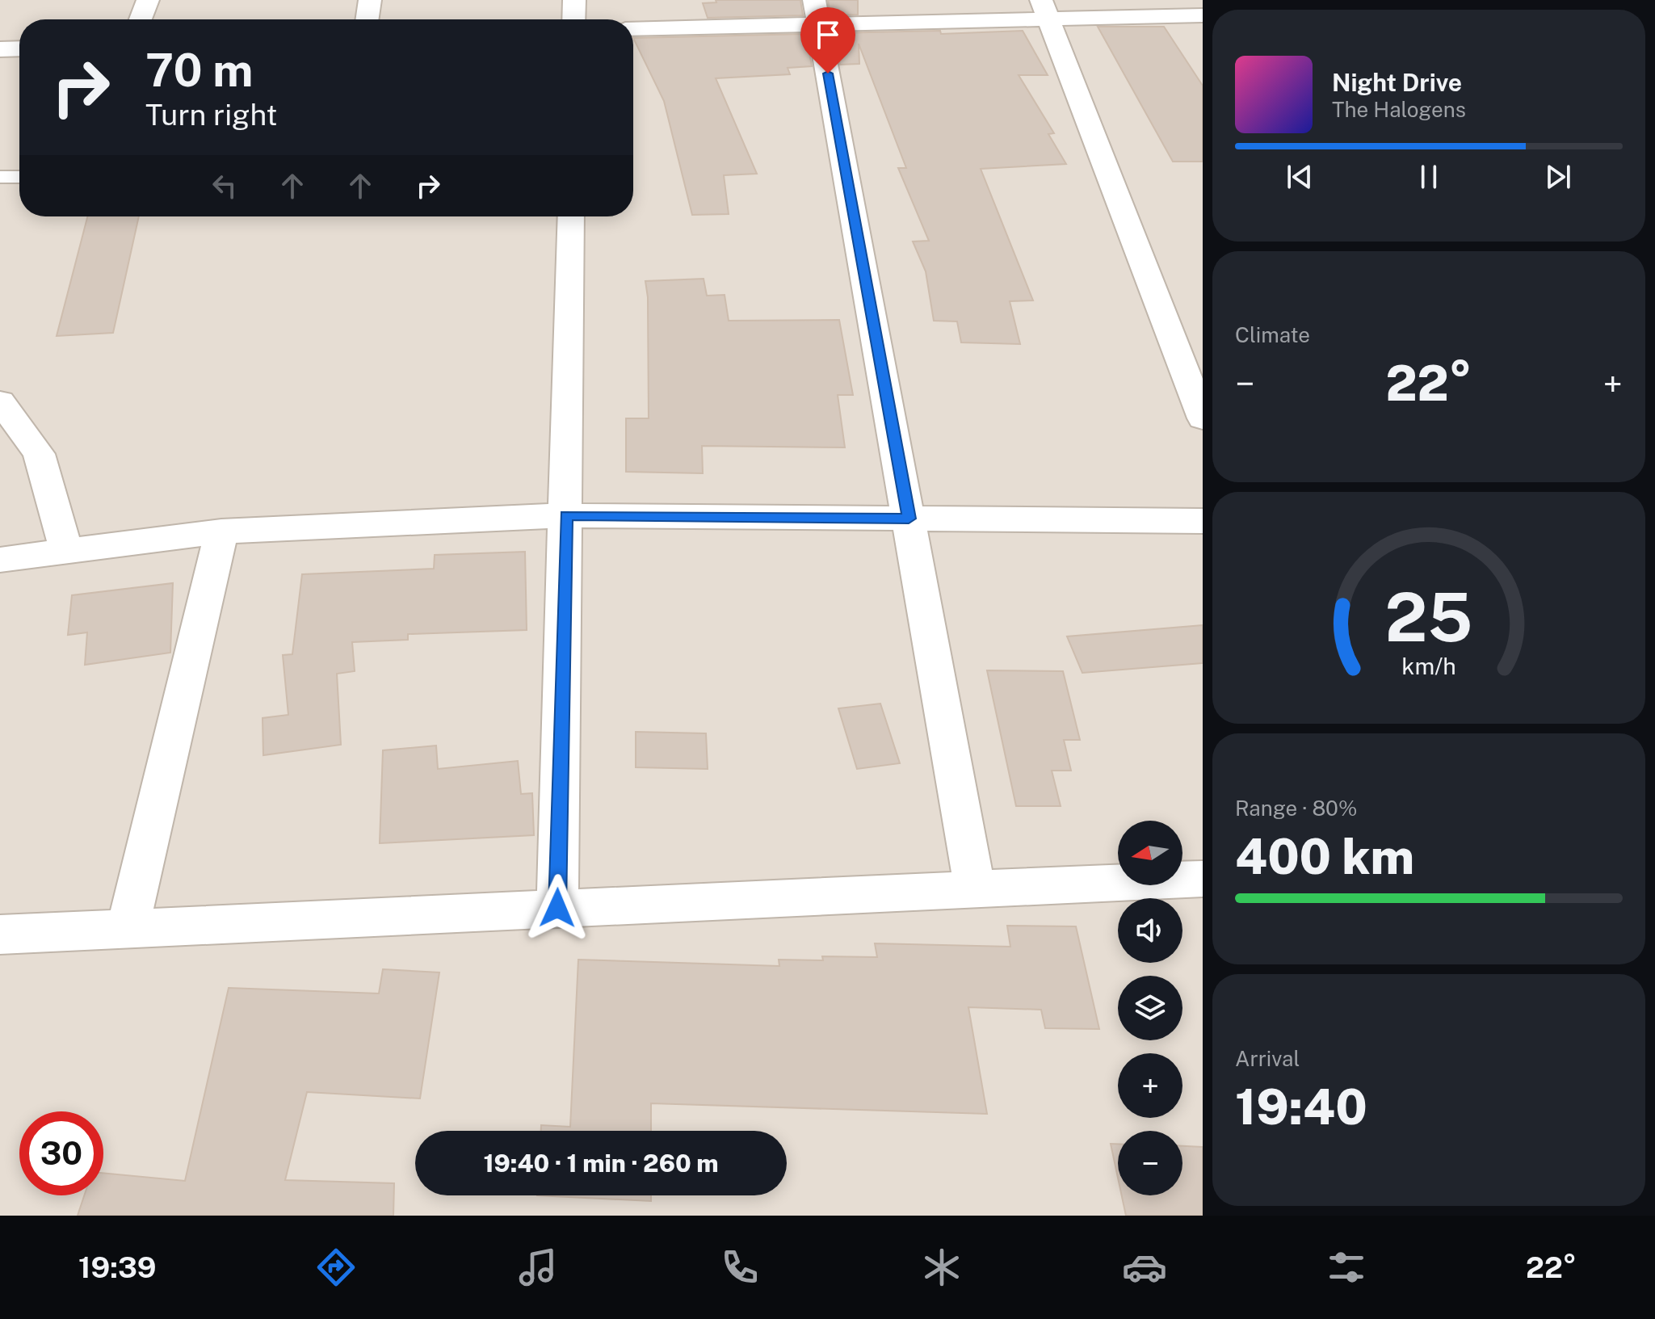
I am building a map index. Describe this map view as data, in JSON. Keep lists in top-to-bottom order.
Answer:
{
  "north": "left",
  "page": {
    "turn": ["70 m", "Turn right"],
    "song": ["Night Drive", "The Halogens"],
    "tile": [
      "Climate",
      ["Range · 80%", "400 km"],
      ["Arrival", "19:40"]
    ],
    "heat": ["−", "22°", "+"],
    "map_buttons": ["+", "−"],
    "limit": "30",
    "trip": "19:40 · 1 min · 260 m",
    "tabs": ["19:39", "22°"],
    "gauge": ["25", "km/h"]
  }
}
